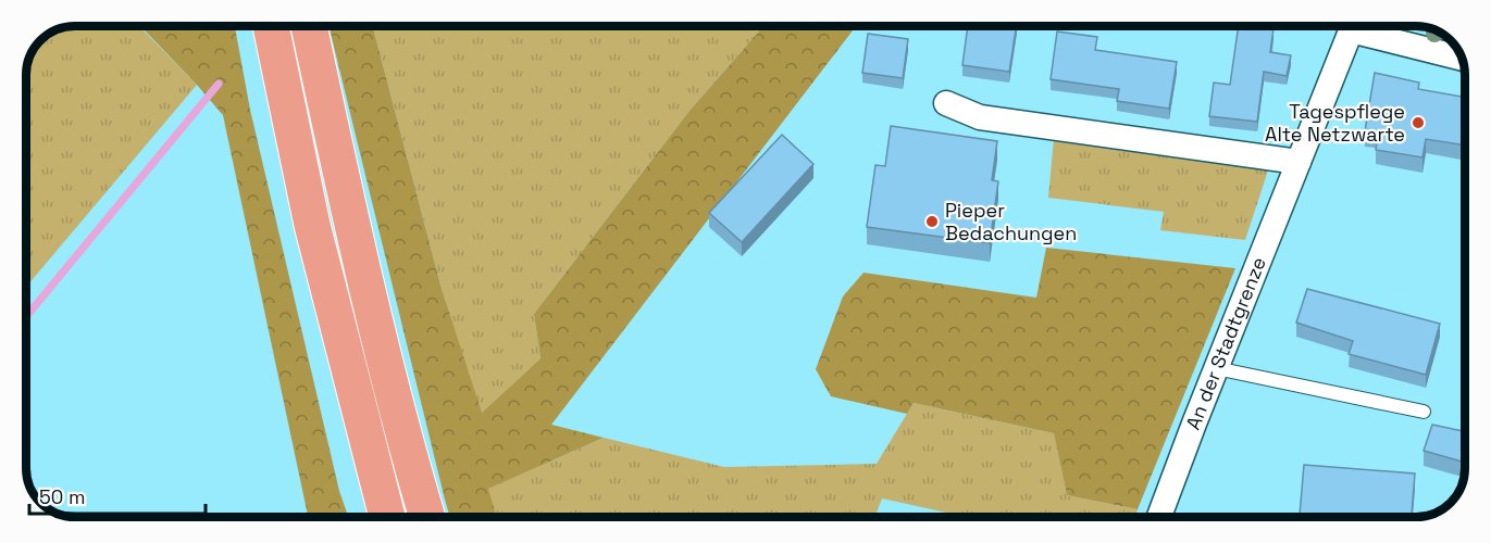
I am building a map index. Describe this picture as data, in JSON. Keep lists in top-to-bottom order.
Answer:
{
  "streets": {
    "street": ["An der Stadtgrenze"]
  },
  "places": ["Tagespflege Alte Netzwarte", "Pieper Bedachungen"],
  "scale_bar": "50 m"
}
